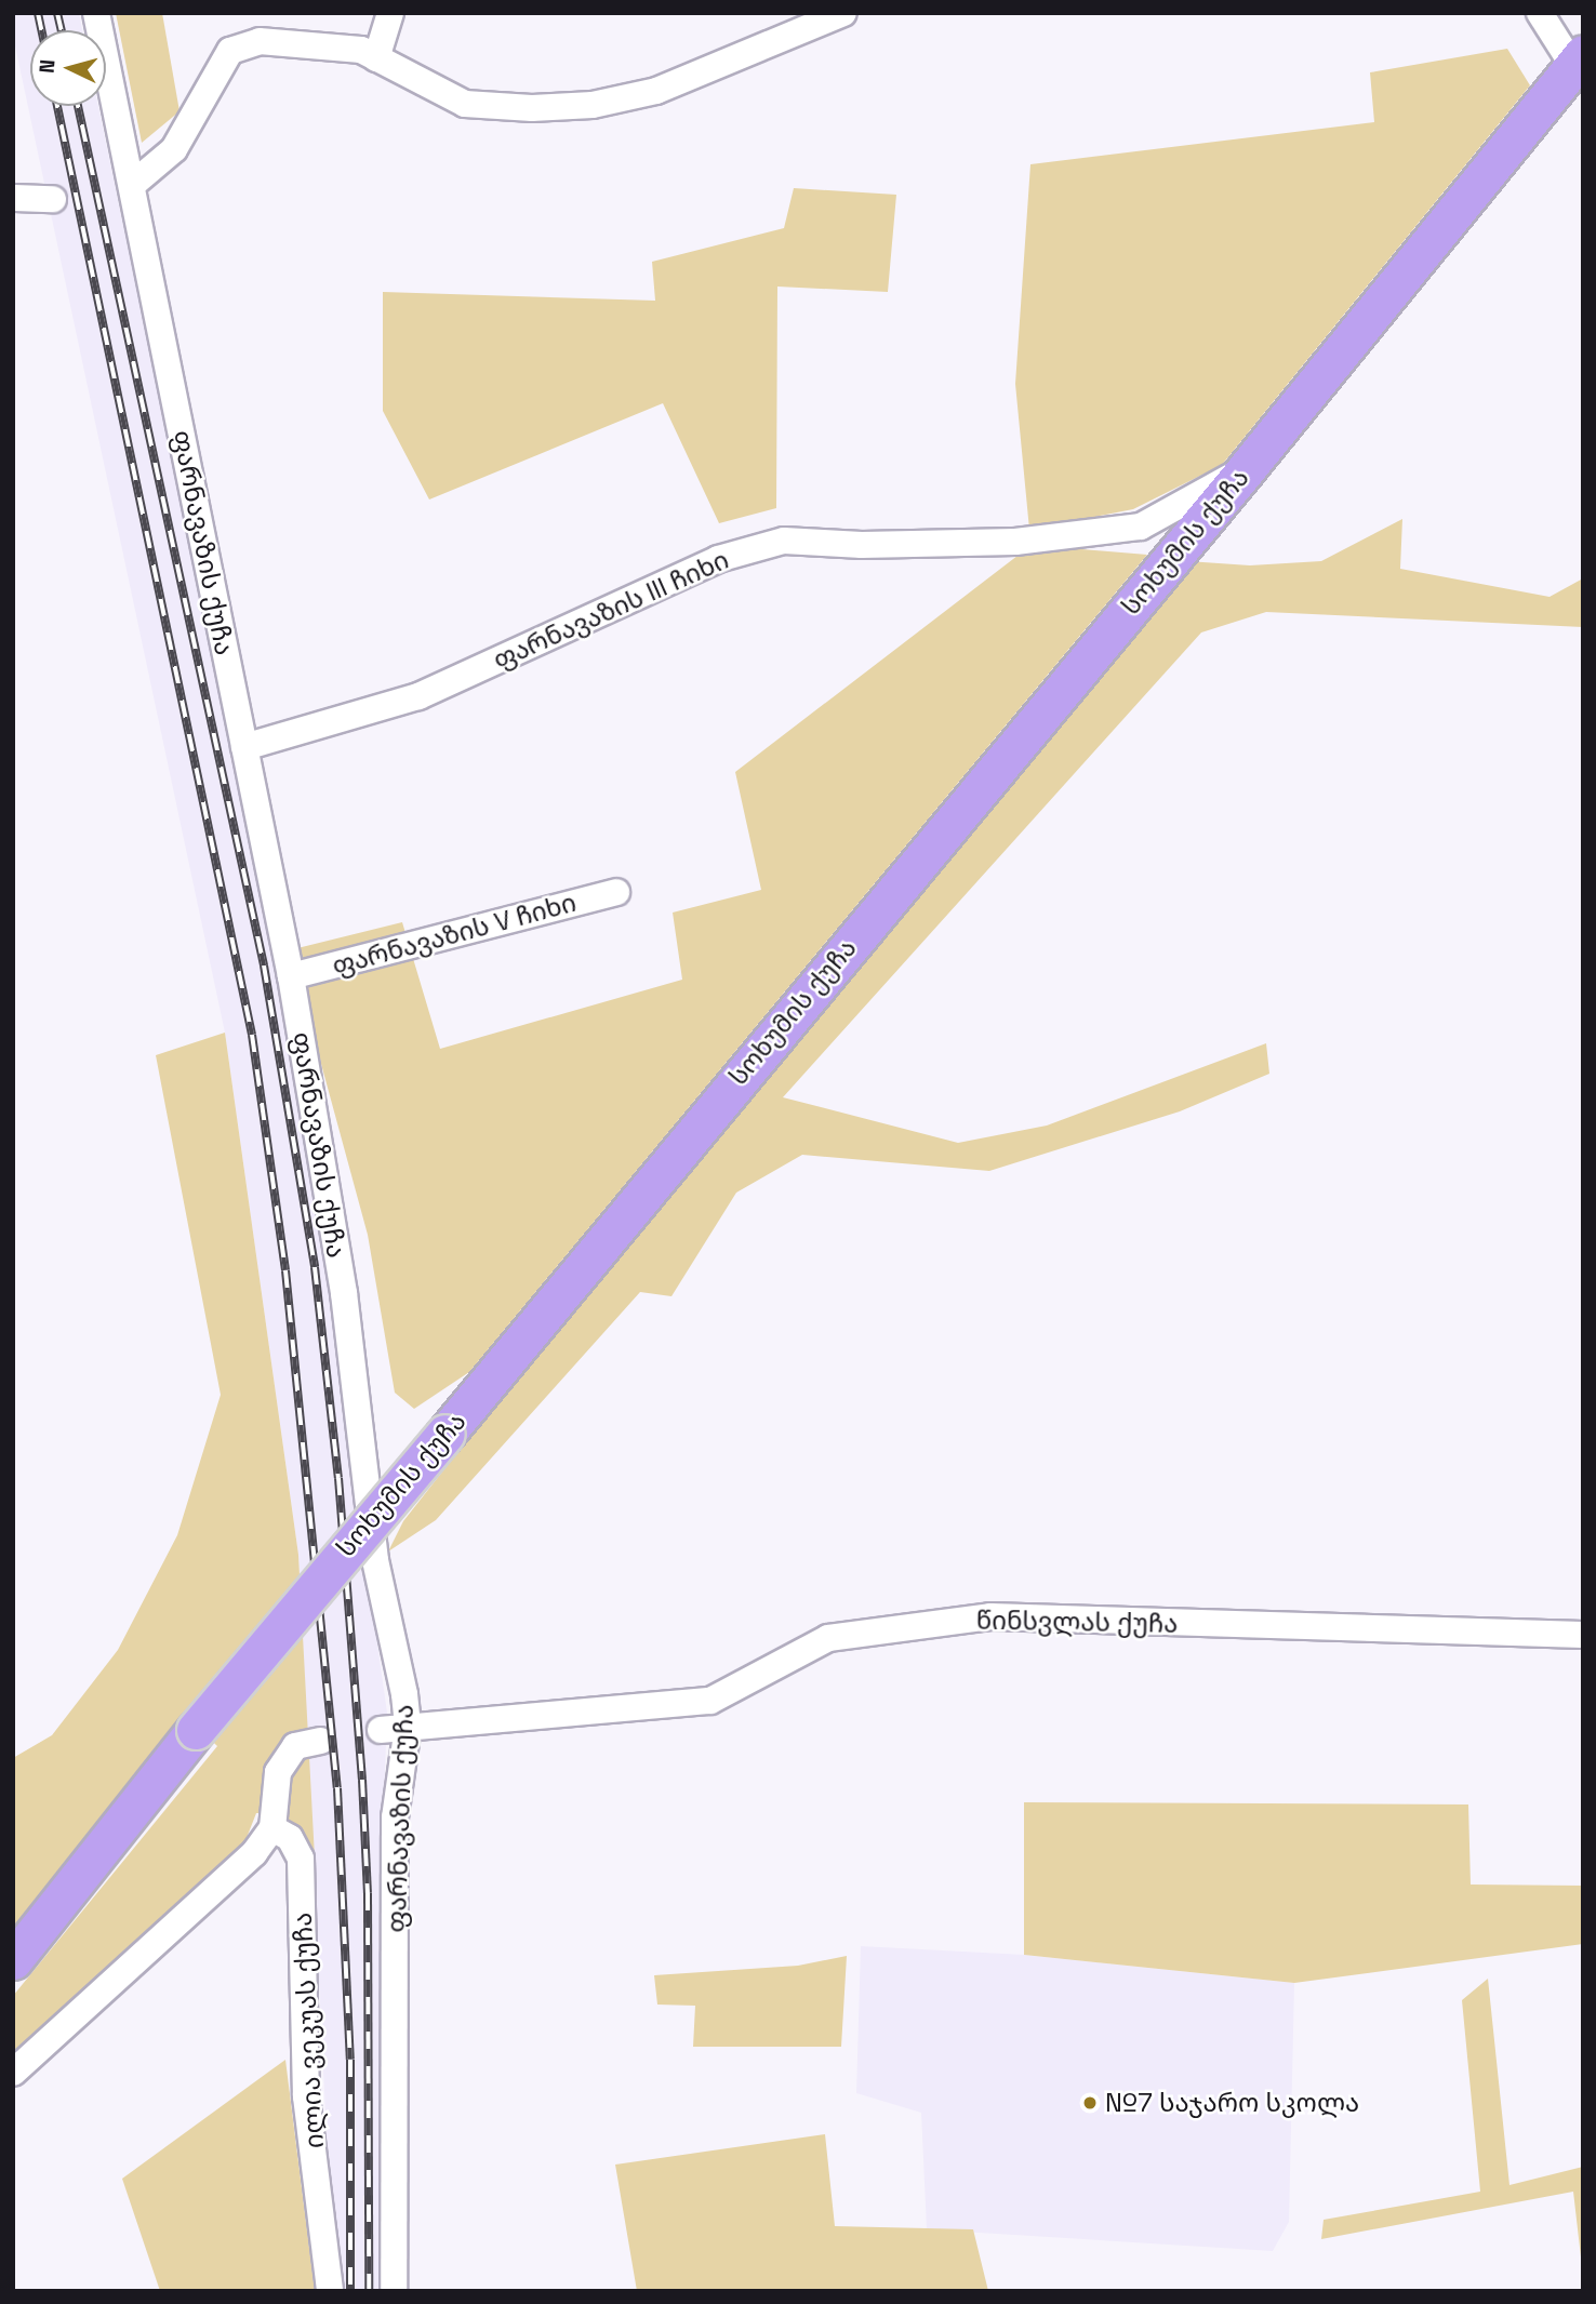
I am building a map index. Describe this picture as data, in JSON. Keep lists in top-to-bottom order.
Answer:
{
  "streets": {
    "highway": ["სოხუმის ქუჩა"],
    "street": [
      "ფარნავაზის ქუჩა",
      "ფარნავაზის III ჩიხი",
      "ფარნავაზის V ჩიხი",
      "წინსვლას ქუჩა",
      "ილია ვეკუას ქუჩა"
    ]
  },
  "crossings": [
    ["სოხუმის ქუჩა", "ფარნავაზის III ჩიხი"],
    ["ფარნავაზის ქუჩა", "ფარნავაზის III ჩიხი"],
    ["ფარნავაზის ქუჩა", "ფარნავაზის V ჩიხი"],
    ["ფარნავაზის ქუჩა", "წინსვლას ქუჩა"]
  ],
  "places": ["№7 საჯარო სკოლა"],
  "north": "left"
}
